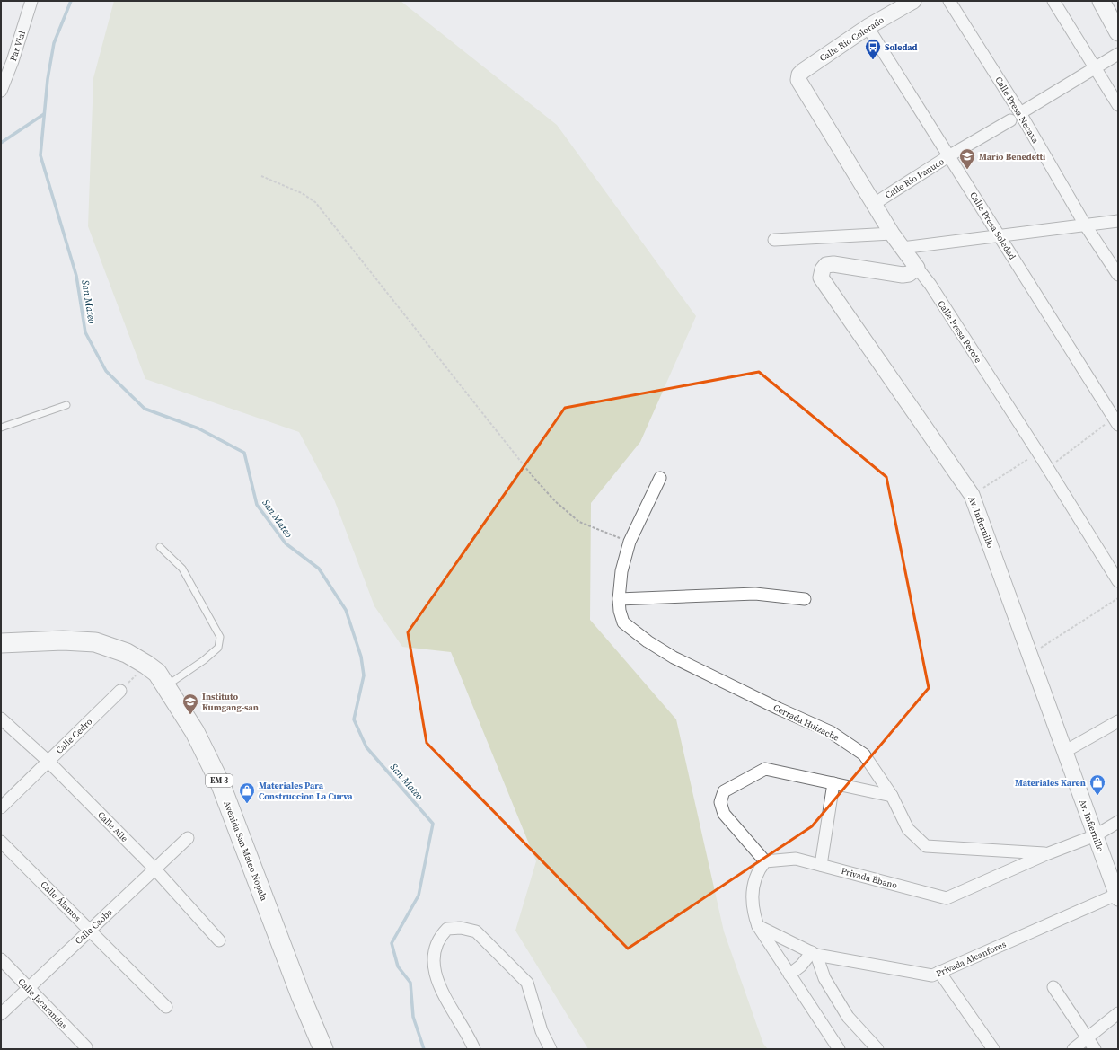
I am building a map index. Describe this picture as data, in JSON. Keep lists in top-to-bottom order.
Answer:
{
  "streets": {
    "main road": ["EM 3", "Avenida San Mateo Nopala"],
    "street": [
      "Calle Río Colorado",
      "Par Vial",
      "Calle Presa Necaxa",
      "Calle Río Panuco",
      "Calle Presa Soledad",
      "Calle Presa Perote",
      "Av. Infiernillo",
      "Cerrada Huizache",
      "Calle Cedro",
      "Calle Aile",
      "Privada Ébano",
      "Calle Álamos",
      "Calle Caoba",
      "Privada Alcanfores",
      "Calle Jacarandas"
    ]
  },
  "crossings": [
    ["Calle Río Colorado", "Calle Presa Soledad"],
    ["Calle Río Colorado", "Calle Presa Perote"],
    ["Calle Río Panuco", "Calle Presa Soledad"],
    ["Calle Río Panuco", "Calle Presa Perote"],
    ["Calle Presa Perote", "Av. Infiernillo"],
    ["Av. Infiernillo", "Privada Ébano"],
    ["Av. Infiernillo", "Privada Alcanfores"],
    ["Cerrada Huizache", "Privada Ébano"],
    ["Calle Cedro", "Calle Aile"],
    ["Calle Aile", "Calle Caoba"],
    ["Calle Álamos", "Calle Caoba"],
    ["Calle Caoba", "Calle Jacarandas"]
  ],
  "water": ["San Mateo"],
  "places": {
    "bus stop": ["Soledad"],
    "school or university": ["Mario Benedetti", "Instituto Kumgang-san"],
    "shop": ["Materiales Karen", "Materiales Para Construccion La Curva"]
  }
}
